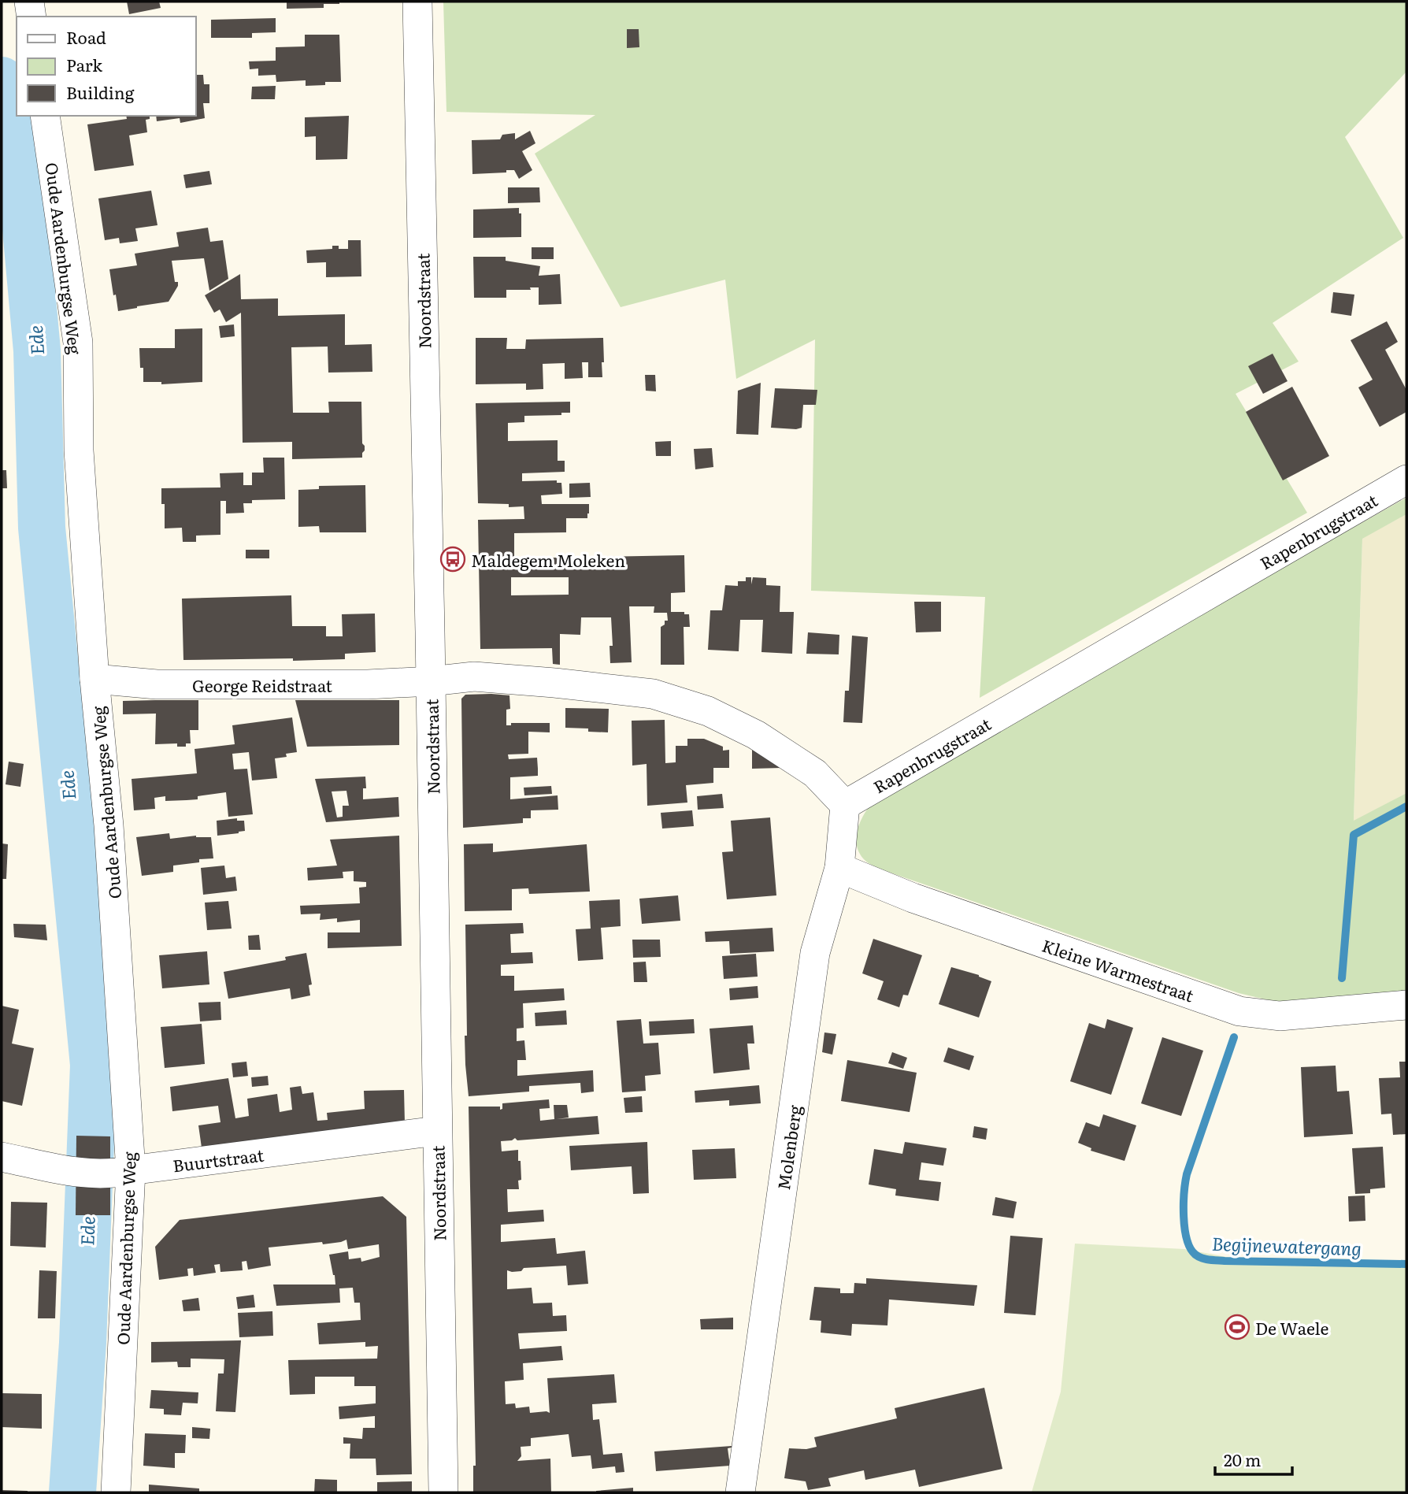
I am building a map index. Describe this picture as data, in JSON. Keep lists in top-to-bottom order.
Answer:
{
  "streets": {
    "street": [
      "Oude Aardenburgse Weg",
      "Noordstraat",
      "Rapenbrugstraat",
      "George Reidstraat",
      "Kleine Warmestraat",
      "Molenberg",
      "Buurtstraat"
    ]
  },
  "crossings": [
    ["Oude Aardenburgse Weg", "George Reidstraat"],
    ["Oude Aardenburgse Weg", "Buurtstraat"],
    ["Noordstraat", "George Reidstraat"],
    ["Noordstraat", "Buurtstraat"],
    ["Rapenbrugstraat", "Molenberg"],
    ["Kleine Warmestraat", "Molenberg"]
  ],
  "water": ["Ede", "Begijnewatergang"],
  "places": {
    "bus stop": ["Maldegem Moleken"],
    "sports": ["De Waele"]
  },
  "legend": ["Road", "Park", "Building"],
  "scale_bar": "20 m"
}
